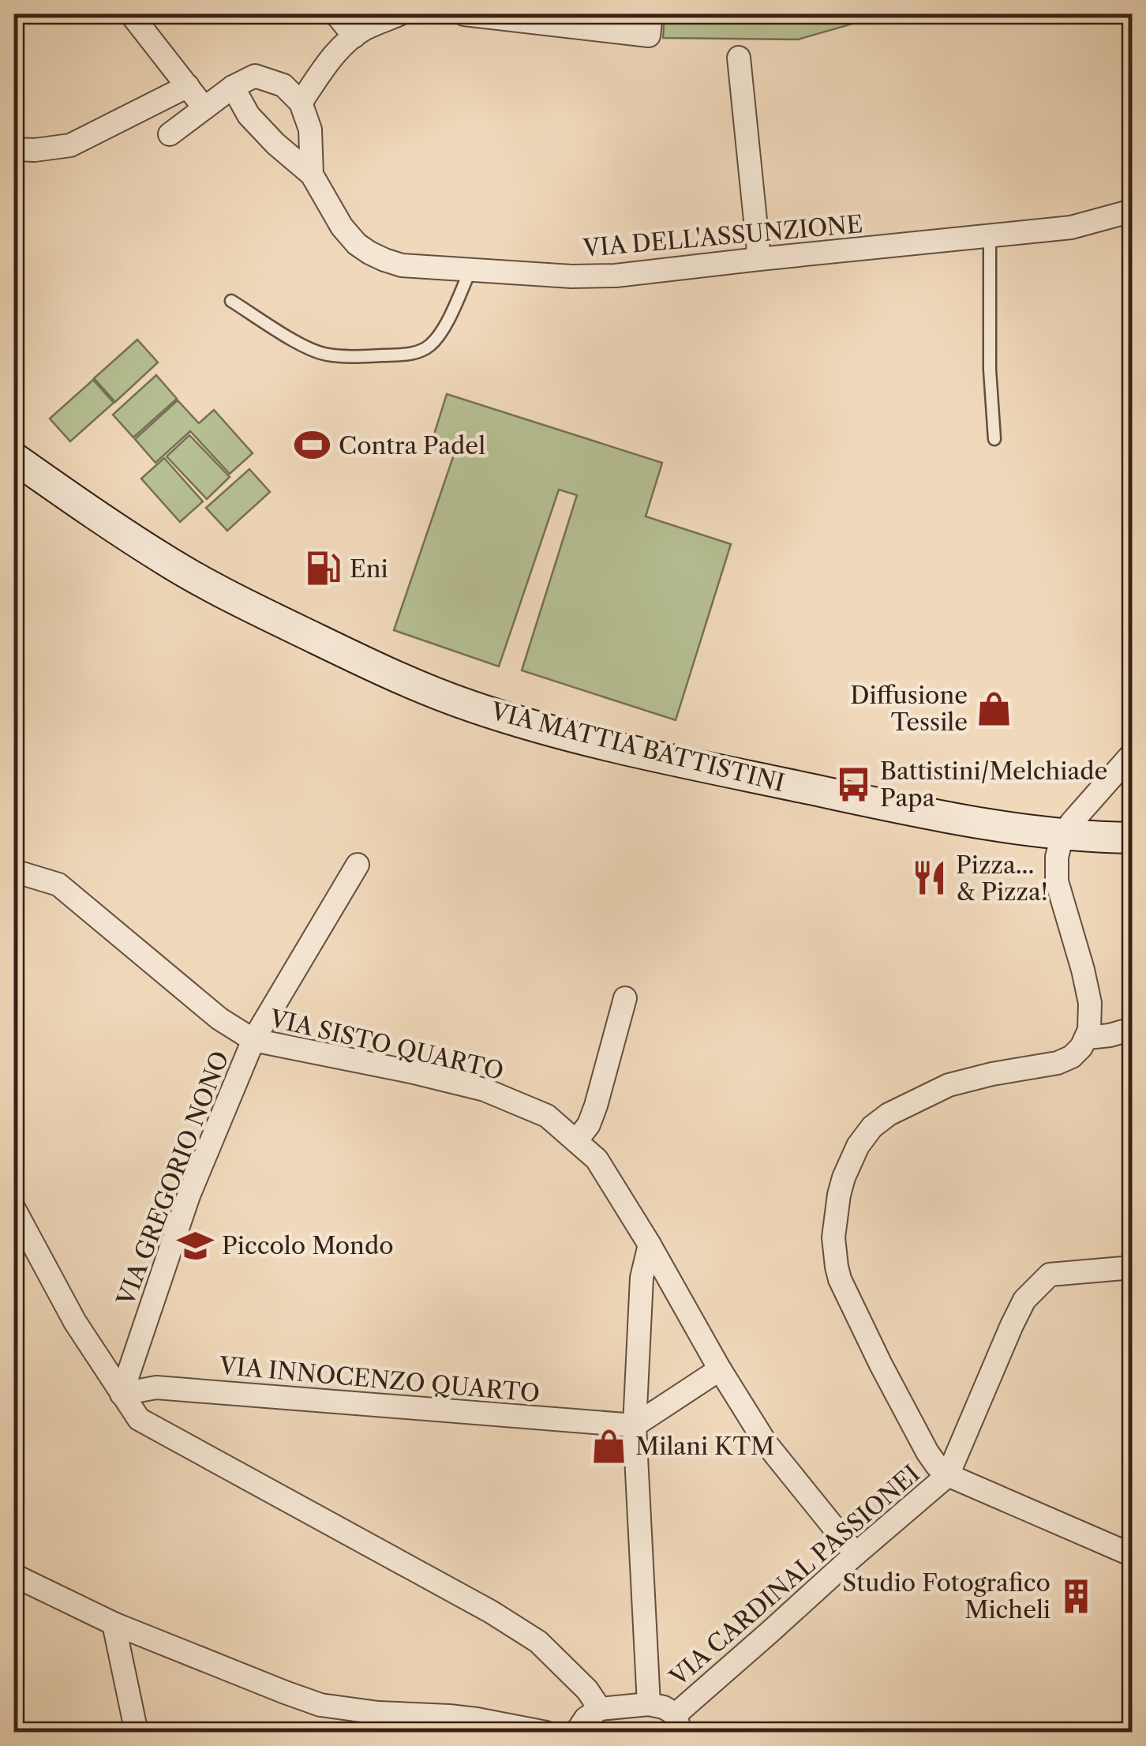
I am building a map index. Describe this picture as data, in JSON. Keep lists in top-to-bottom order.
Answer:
{
  "streets": {
    "main road": ["VIA MATTIA BATTISTINI"],
    "street": [
      "VIA DELL'ASSUNZIONE",
      "VIA SISTO QUARTO",
      "VIA GREGORIO NONO",
      "VIA INNOCENZO QUARTO",
      "VIA CARDINAL PASSIONEI"
    ]
  },
  "crossings": [
    ["VIA SISTO QUARTO", "VIA GREGORIO NONO"],
    ["VIA SISTO QUARTO", "VIA CARDINAL PASSIONEI"],
    ["VIA GREGORIO NONO", "VIA INNOCENZO QUARTO"]
  ],
  "places": {
    "sports": ["Contra Padel"],
    "fuel station": ["Eni"],
    "shop": ["Diffusione Tessile", "Milani KTM"],
    "bus stop": ["Battistini/Melchiade Papa"],
    "restaurant": ["Pizza... & Pizza!"],
    "school or university": ["Piccolo Mondo"],
    "building": ["Studio Fotografico Micheli"]
  }
}
